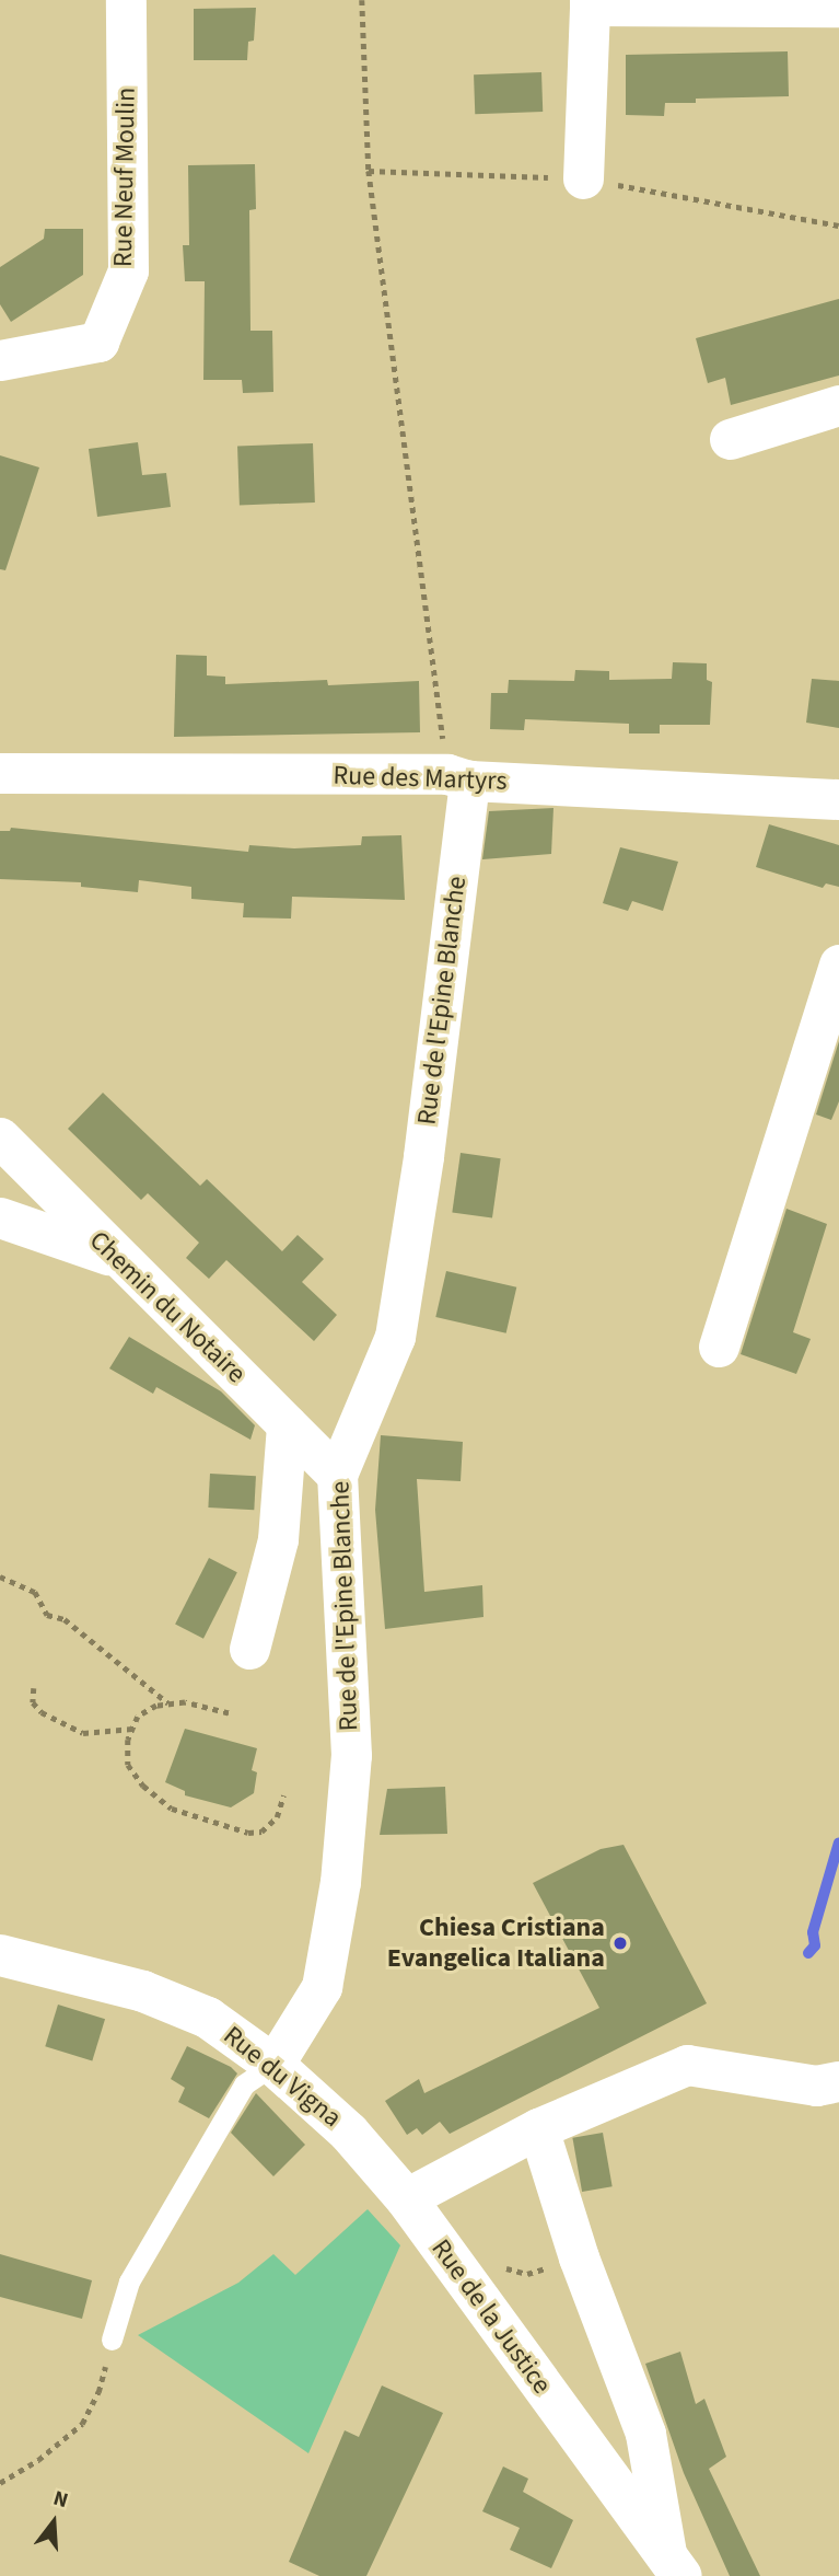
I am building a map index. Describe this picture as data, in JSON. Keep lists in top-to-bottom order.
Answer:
{
  "streets": {
    "street": [
      "Rue Neuf Moulin",
      "Rue des Martyrs",
      "Rue de l'Epine Blanche",
      "Chemin du Notaire",
      "Rue du Vigna",
      "Rue de la Justice"
    ]
  },
  "crossings": [
    ["Rue des Martyrs", "Rue de l'Epine Blanche"],
    ["Rue de l'Epine Blanche", "Chemin du Notaire"],
    ["Rue de l'Epine Blanche", "Rue du Vigna"],
    ["Rue du Vigna", "Rue de la Justice"]
  ],
  "places": ["Chiesa Cristiana Evangelica Italiana"],
  "north": "top"
}
